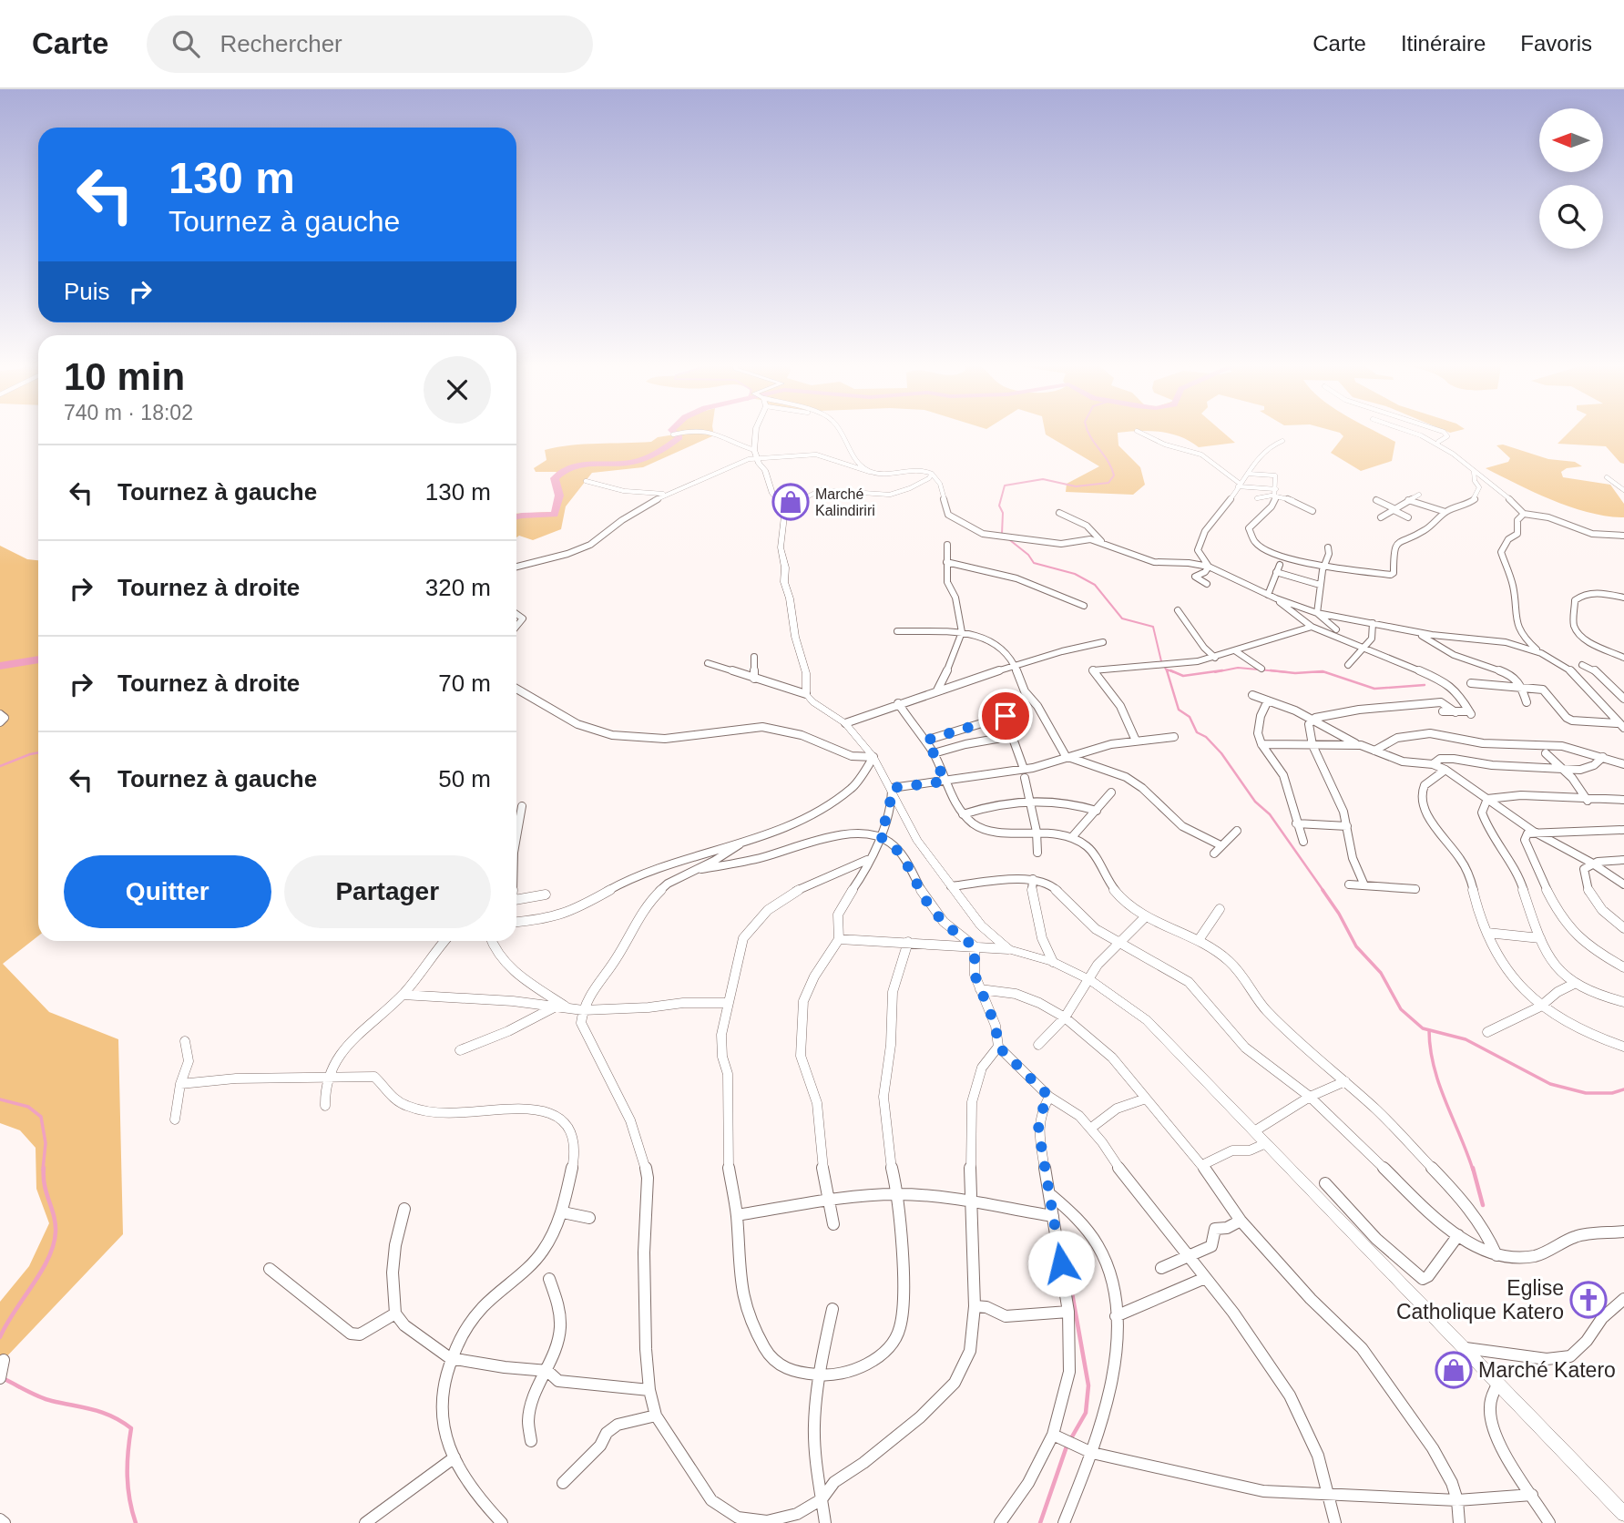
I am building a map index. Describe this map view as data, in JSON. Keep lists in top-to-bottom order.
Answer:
{
  "places": {
    "shop": ["Marché Kalindiriri", "Marché Katero"],
    "church": ["Eglise Catholique Katero"]
  },
  "north": "left",
  "page": {
    "header": "Carte",
    "search": "Rechercher",
    "nav": ["Carte", "Itinéraire", "Favoris"],
    "turn": ["130 m", "Tournez à gauche"],
    "then": "Puis",
    "heading": ["10 min", "740 m · 18:02"],
    "list": [
      {
        "name": "Tournez à gauche",
        "value": "130 m"
      },
      {
        "name": "Tournez à droite",
        "value": "320 m"
      },
      {
        "name": "Tournez à droite",
        "value": "70 m"
      },
      {
        "name": "Tournez à gauche",
        "value": "50 m"
      }
    ],
    "buttons": ["Quitter", "Partager"]
  }
}
